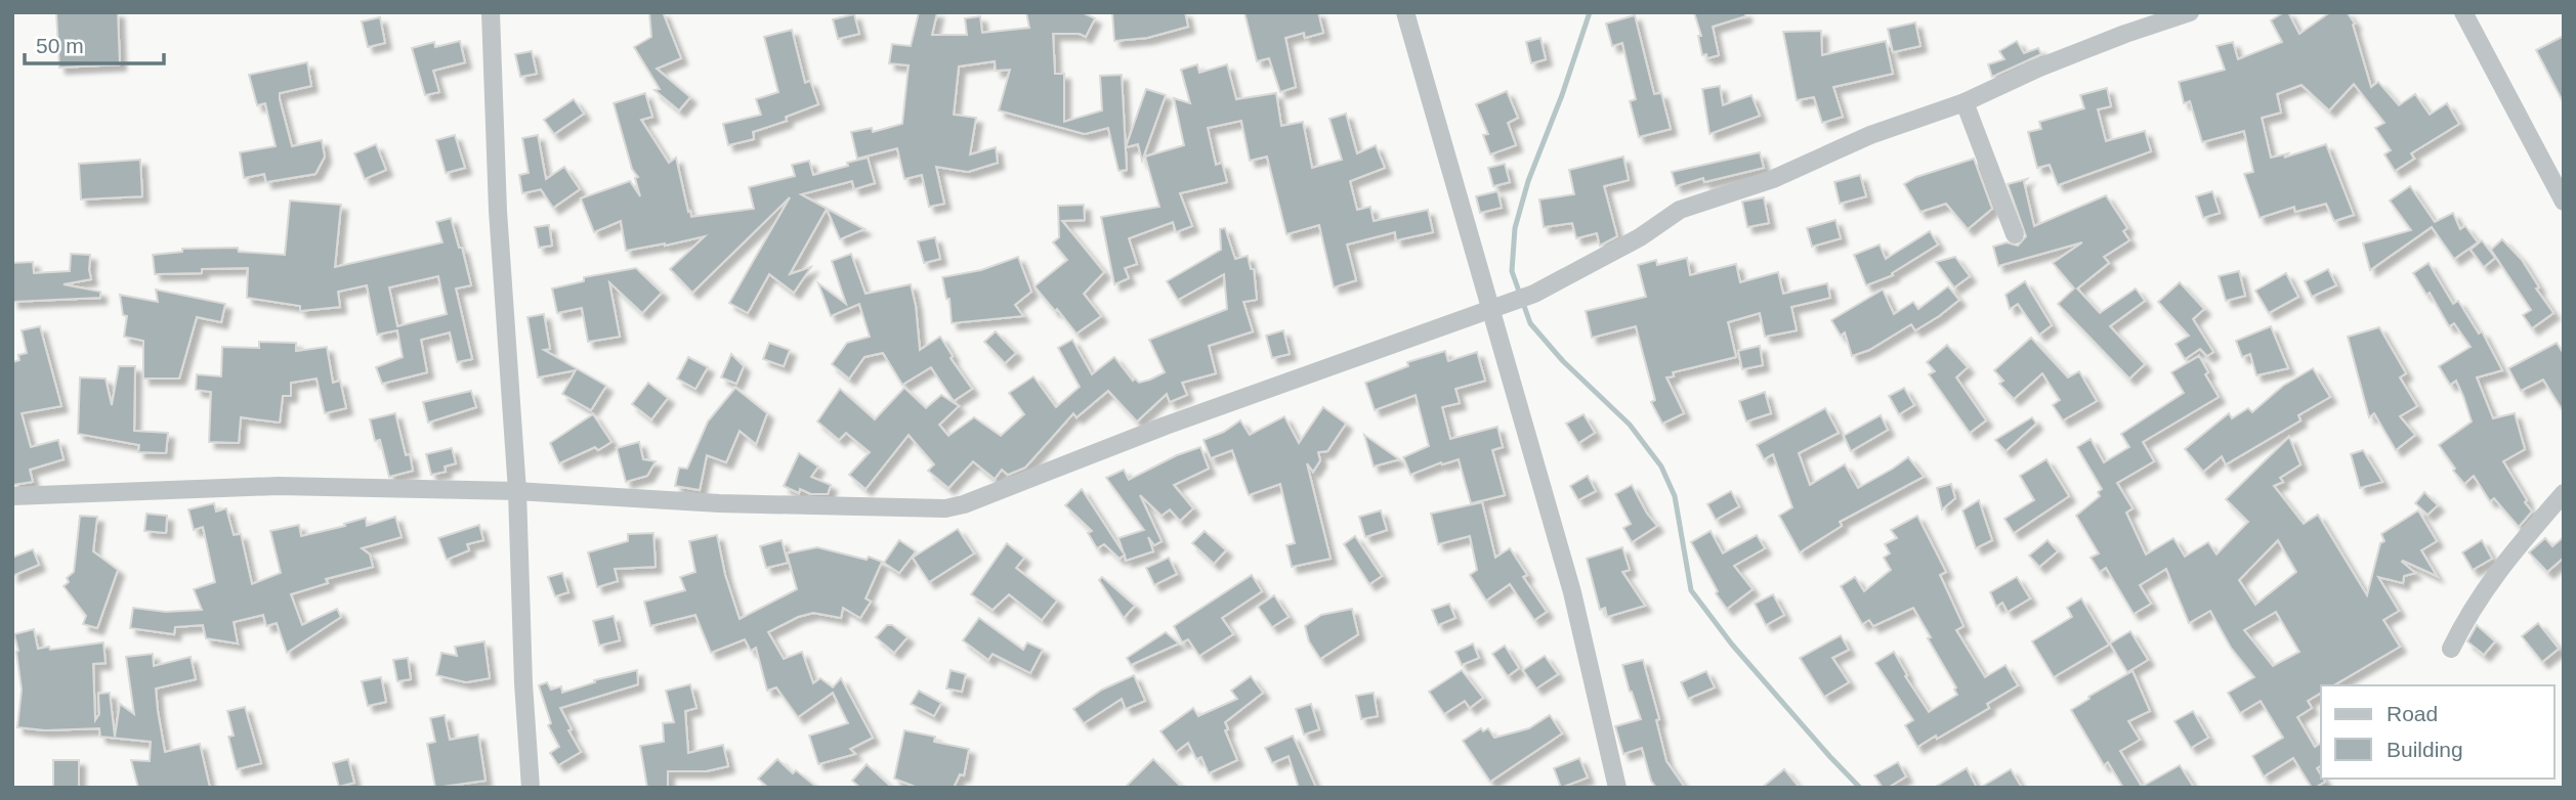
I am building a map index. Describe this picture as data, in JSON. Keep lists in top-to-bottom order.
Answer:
{
  "legend": ["Road", "Building"],
  "scale_bar": "50 m"
}
